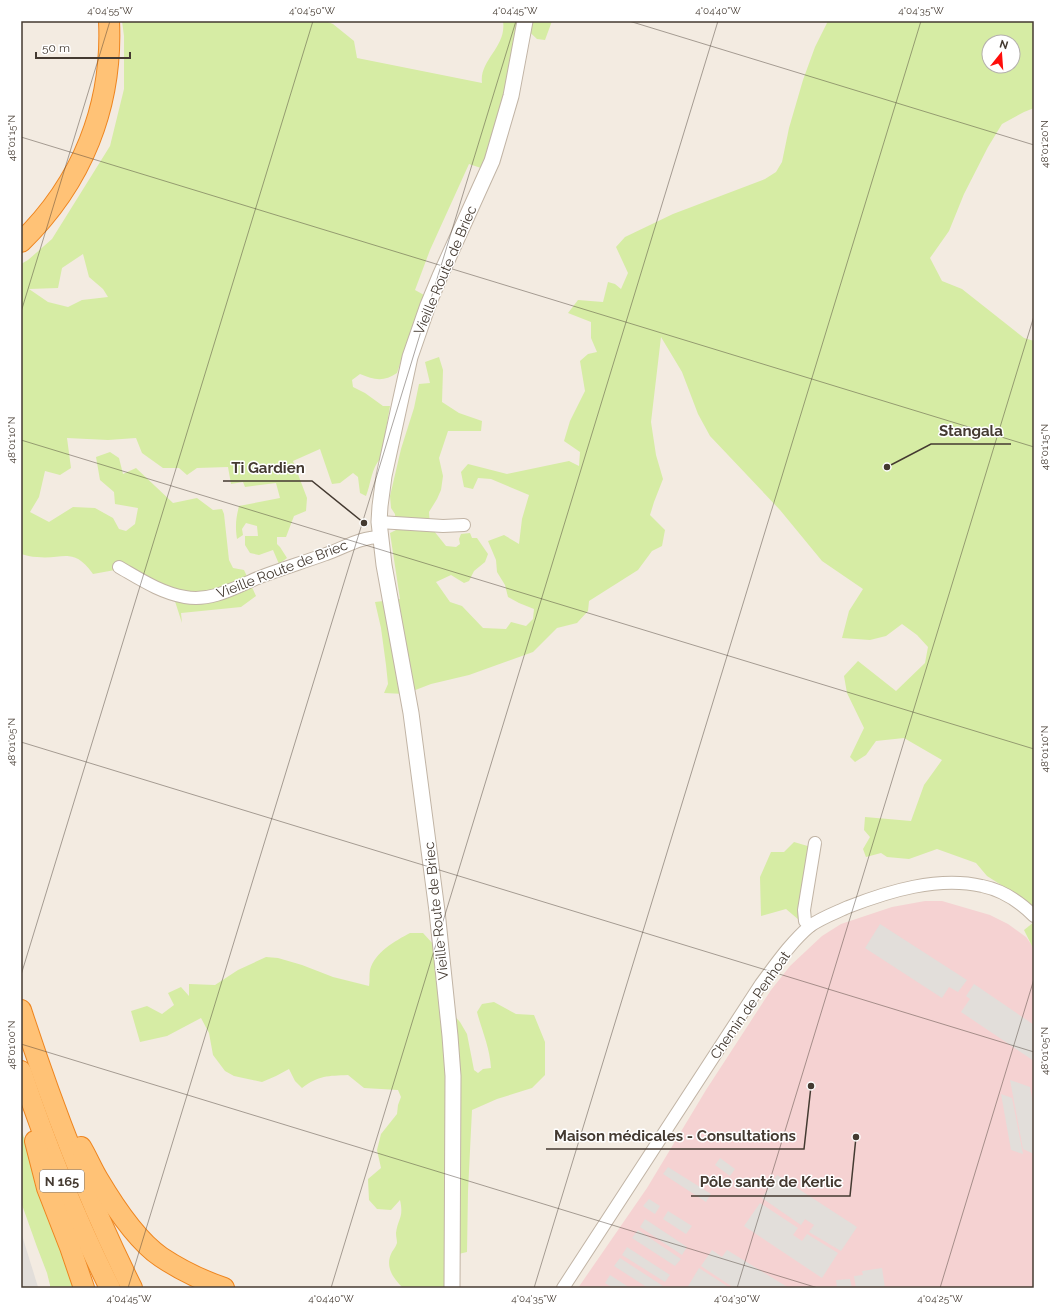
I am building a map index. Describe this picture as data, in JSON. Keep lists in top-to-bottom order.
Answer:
{
  "streets": {
    "highway": ["N 165"],
    "street": ["Vieille Route de Briec", "Chemin de Penhoat"]
  },
  "places": [
    "Stangala",
    "Ti Gardien",
    "Maison médicales - Consultations",
    "Pôle santé de Kerlic"
  ],
  "scale_bar": "50 m",
  "north": "top",
  "coordinates": [
    "4°04'55\"W",
    "4°04'50\"W",
    "4°04'45\"W",
    "4°04'40\"W",
    "4°04'35\"W",
    "48°01'15\"N",
    "48°01'20\"N",
    "48°01'10\"N",
    "48°01'05\"N",
    "48°01'00\"N",
    "4°04'30\"W",
    "4°04'25\"W"
  ]
}
